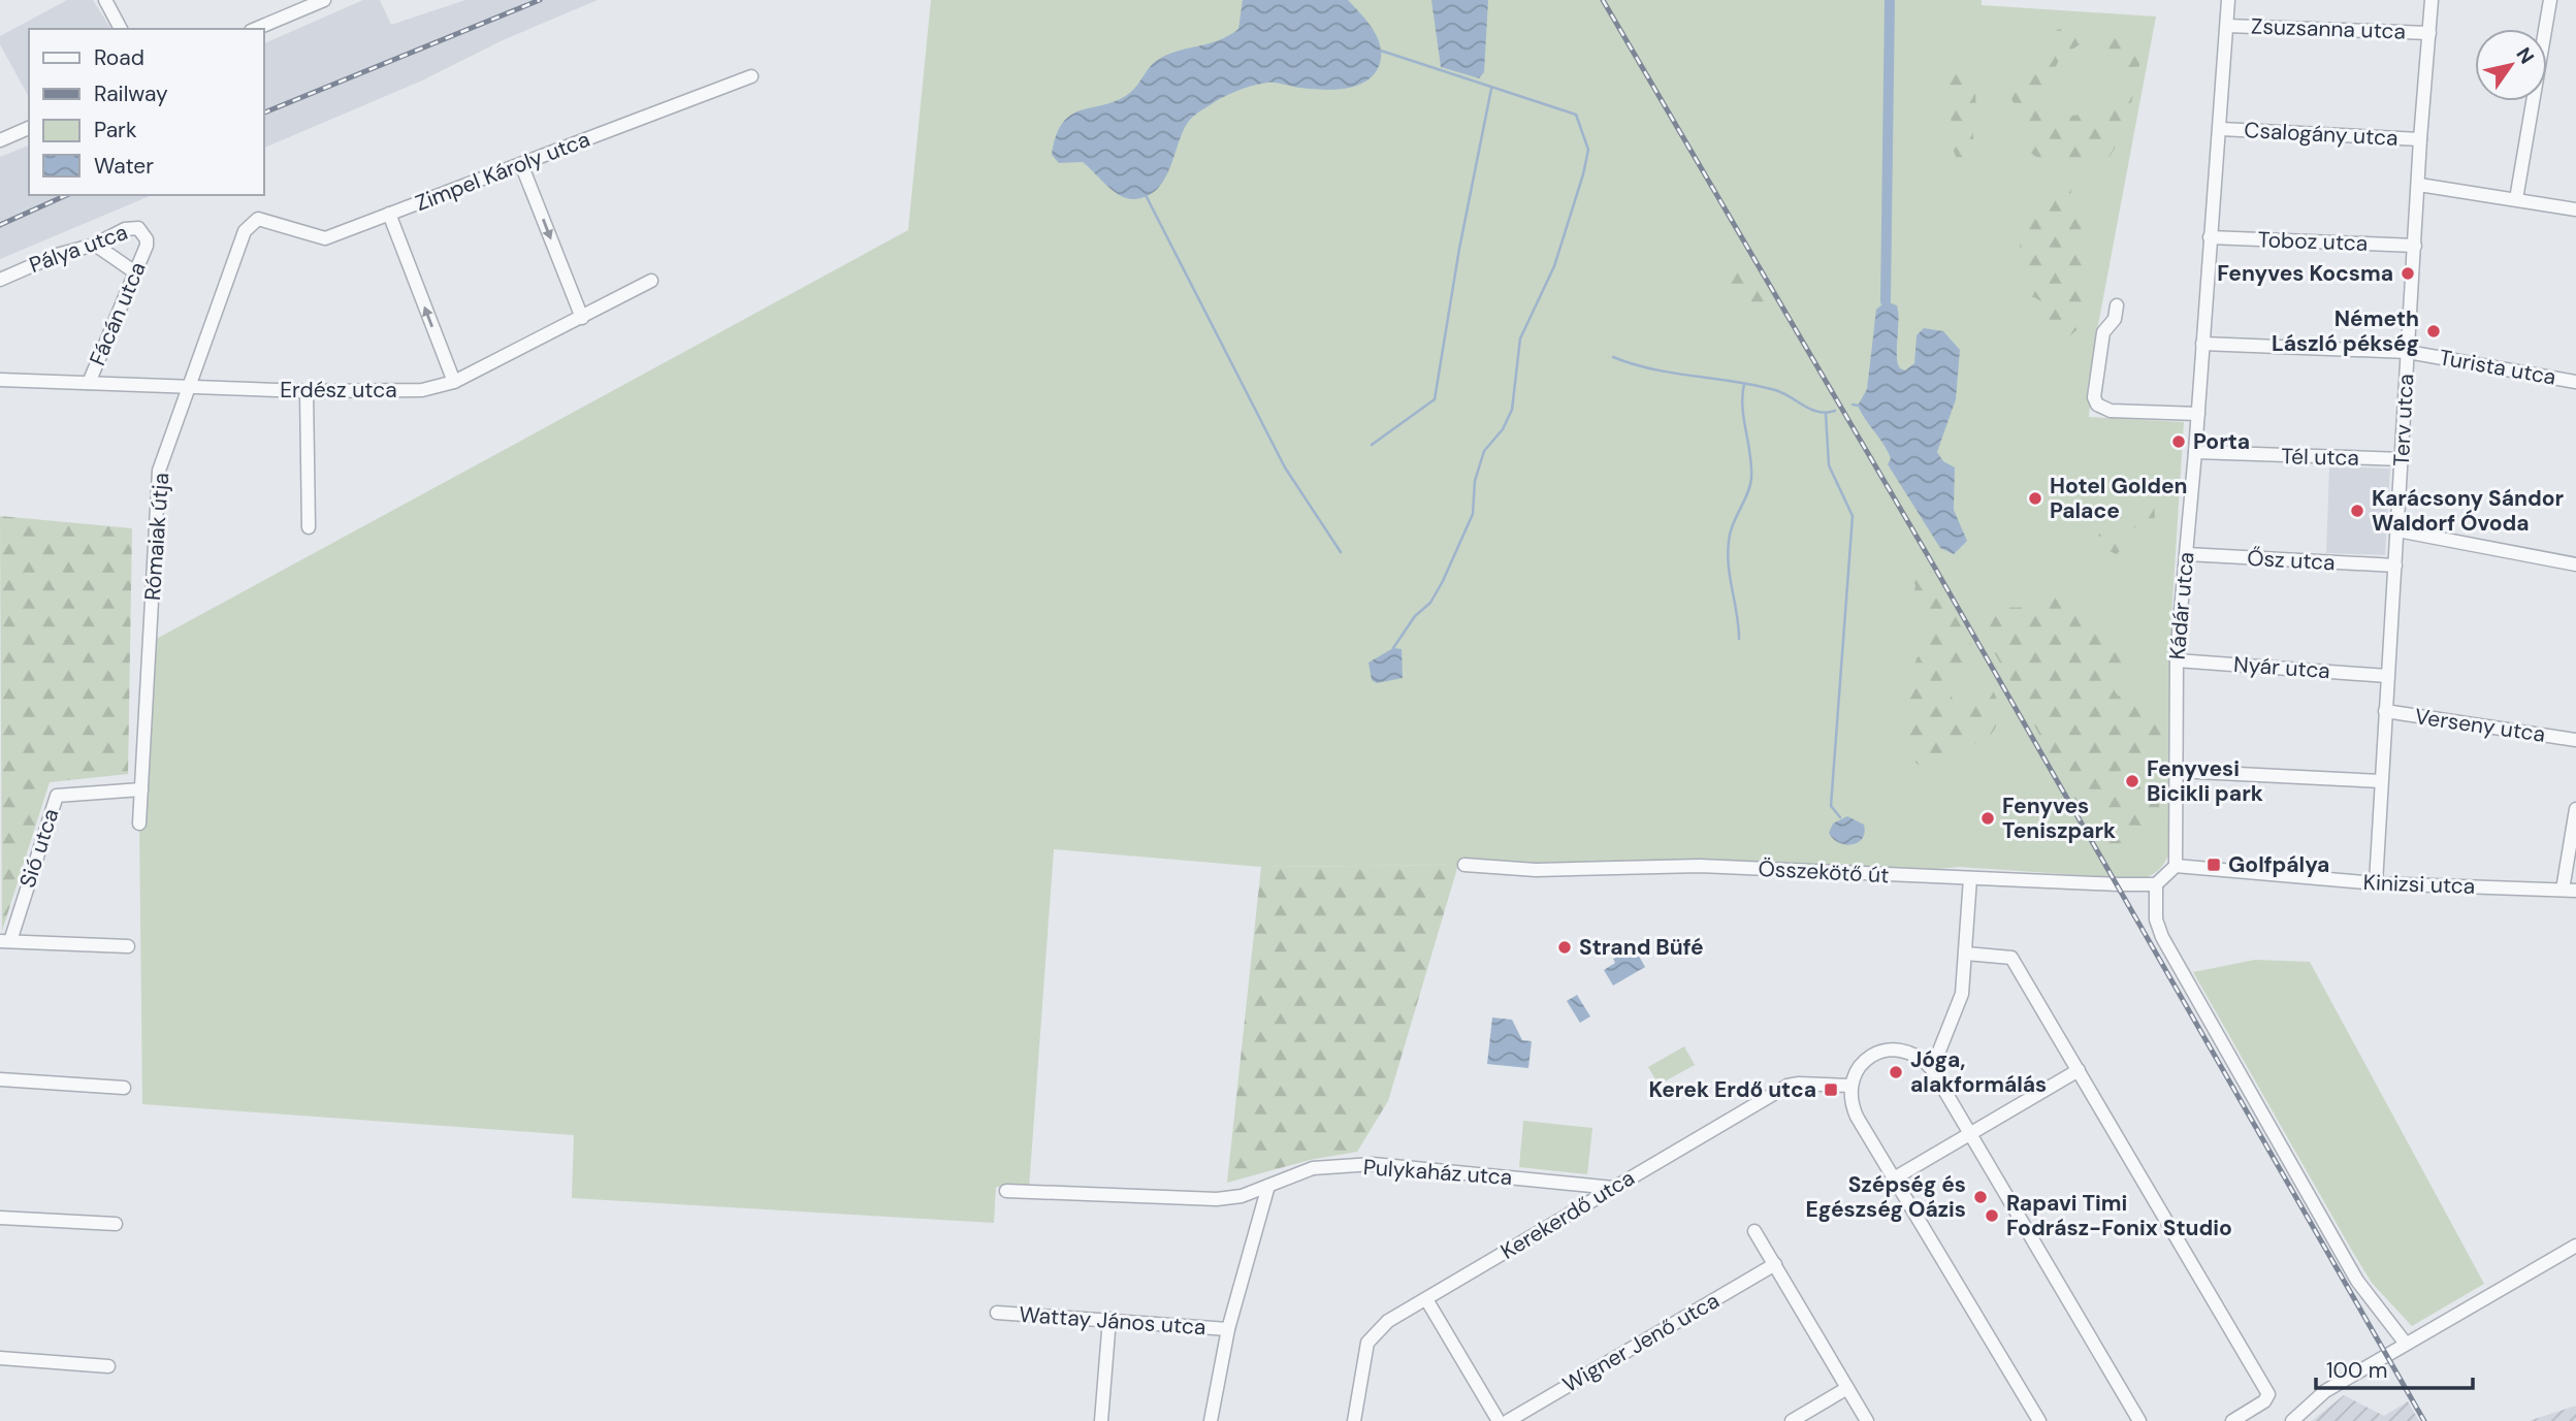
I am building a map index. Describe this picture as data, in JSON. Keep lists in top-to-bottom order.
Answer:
{
  "streets": {
    "street": [
      "Zsuzsanna utca",
      "Csalogány utca",
      "Zimpel Károly utca",
      "Toboz utca",
      "Pálya utca",
      "Fácán utca",
      "Turista utca",
      "Erdész utca",
      "Terv utca",
      "Tél utca",
      "Rómaiak útja",
      "Ősz utca",
      "Kádár utca",
      "Nyár utca",
      "Verseny utca",
      "Sió utca",
      "Összekötő út",
      "Kinizsi utca",
      "Pulykaház utca",
      "Kerekerdő utca",
      "Wattay János utca",
      "Wigner Jenő utca"
    ]
  },
  "crossings": [
    ["Zsuzsanna utca", "Terv utca"],
    ["Zsuzsanna utca", "Kádár utca"],
    ["Csalogány utca", "Terv utca"],
    ["Csalogány utca", "Kádár utca"],
    ["Zimpel Károly utca", "Rómaiak útja"],
    ["Toboz utca", "Terv utca"],
    ["Toboz utca", "Kádár utca"],
    ["Pálya utca", "Fácán utca"],
    ["Fácán utca", "Erdész utca"],
    ["Turista utca", "Terv utca"],
    ["Turista utca", "Kádár utca"],
    ["Erdész utca", "Rómaiak útja"],
    ["Terv utca", "Tél utca"],
    ["Terv utca", "Ősz utca"],
    ["Terv utca", "Nyár utca"],
    ["Terv utca", "Verseny utca"],
    ["Terv utca", "Kinizsi utca"],
    ["Tél utca", "Kádár utca"],
    ["Rómaiak útja", "Sió utca"],
    ["Ősz utca", "Kádár utca"],
    ["Kádár utca", "Nyár utca"],
    ["Kádár utca", "Kinizsi utca"],
    ["Pulykaház utca", "Kerekerdő utca"]
  ],
  "places": {
    "other": [
      "Fenyves Kocsma",
      "Németh László pékség",
      "Porta",
      "Hotel Golden Palace",
      "Karácsony Sándor Waldorf Óvoda",
      "Fenyvesi Bicikli park",
      "Fenyves Teniszpark",
      "Strand Büfé",
      "Jóga, alakformálás",
      "Szépség és Egészség Oázis",
      "Rapavi Timi Fodrász-Fonix Studio"
    ],
    "transit": ["Golfpálya", "Kerek Erdő utca"]
  },
  "legend": [
    "Road",
    "Railway",
    "Park",
    "Water"
  ],
  "scale_bar": "100 m",
  "north": "top right"
}
